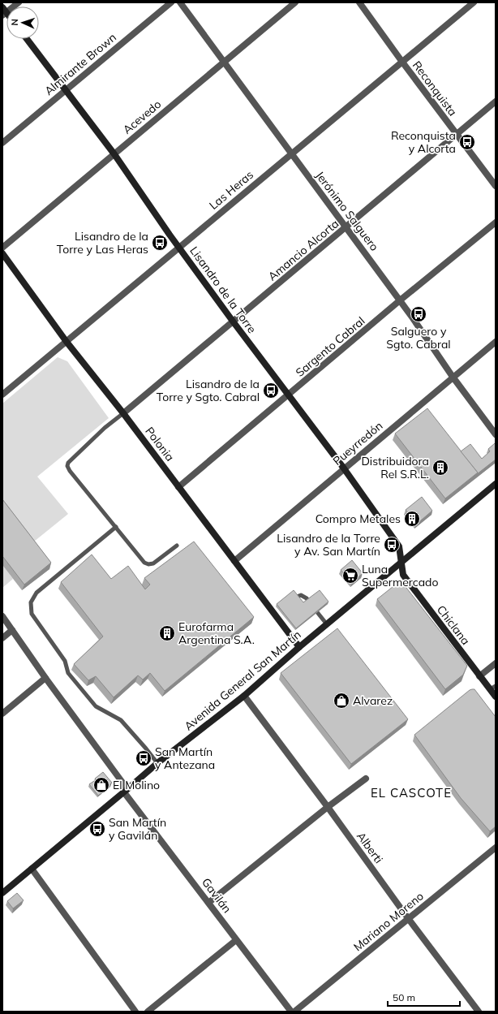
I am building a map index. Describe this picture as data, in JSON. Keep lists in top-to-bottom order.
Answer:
{
  "streets": {
    "street": [
      "Almirante Brown",
      "Reconquista",
      "Acevedo",
      "Las Heras",
      "Jerónimo Salguero",
      "Amancio Alcorta",
      "Lisandro de la Torre",
      "Sargento Cabral",
      "Pueyrredón",
      "Polonia",
      "Chiclana",
      "Avenida General San Martín",
      "Alberti",
      "Gavilán",
      "Mariano Moreno"
    ]
  },
  "crossings": [
    ["Almirante Brown", "Lisandro de la Torre"],
    ["Reconquista", "Las Heras"],
    ["Reconquista", "Amancio Alcorta"],
    ["Acevedo", "Jerónimo Salguero"],
    ["Acevedo", "Lisandro de la Torre"],
    ["Las Heras", "Jerónimo Salguero"],
    ["Las Heras", "Lisandro de la Torre"],
    ["Las Heras", "Polonia"],
    ["Jerónimo Salguero", "Amancio Alcorta"],
    ["Jerónimo Salguero", "Sargento Cabral"],
    ["Jerónimo Salguero", "Pueyrredón"],
    ["Amancio Alcorta", "Lisandro de la Torre"],
    ["Amancio Alcorta", "Polonia"],
    ["Lisandro de la Torre", "Sargento Cabral"],
    ["Lisandro de la Torre", "Pueyrredón"],
    ["Lisandro de la Torre", "Chiclana"],
    ["Lisandro de la Torre", "Avenida General San Martín"],
    ["Sargento Cabral", "Polonia"],
    ["Pueyrredón", "Polonia"],
    ["Polonia", "Avenida General San Martín"],
    ["Chiclana", "Avenida General San Martín"],
    ["Avenida General San Martín", "Alberti"],
    ["Avenida General San Martín", "Gavilán"],
    ["Alberti", "Mariano Moreno"]
  ],
  "districts": ["EL CASCOTE"],
  "places": {
    "bus stop": [
      "Reconquista y Alcorta",
      "Lisandro de la Torre y Las Heras",
      "Salguero y Sgto. Cabral",
      "Lisandro de la Torre y Sgto. Cabral",
      "Lisandro de la Torre y Av. San Martín",
      "San Martín y Antezana",
      "San Martín y Gavilán"
    ],
    "building": ["Distribuidora Rel S.R.L.", "Compro Metales", "Eurofarma Argentina S.A."],
    "supermarket": ["Luna Supermercado"],
    "shop": ["Alvarez", "El Molino"]
  },
  "scale_bar": "50 m",
  "north": "left"
}
